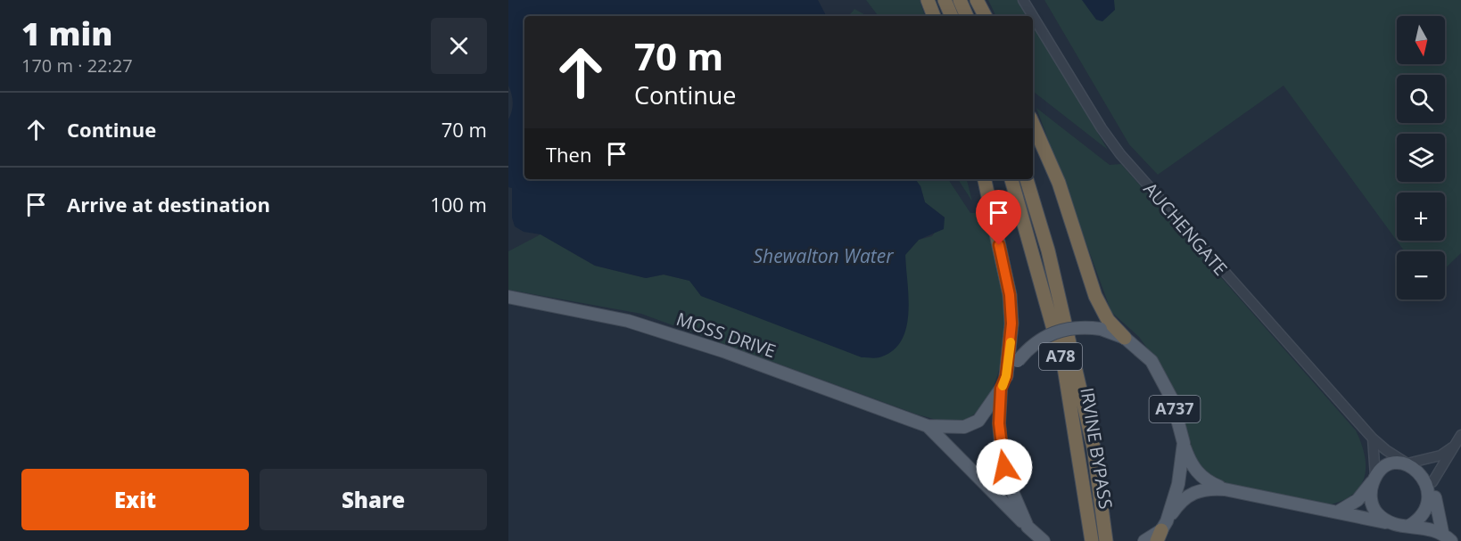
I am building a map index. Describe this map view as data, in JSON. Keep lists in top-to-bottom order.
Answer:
{
  "streets": {
    "highway": ["A78", "IRVINE BYPASS"],
    "main road": ["MOSS DRIVE", "A737"],
    "street": ["AUCHENGATE"]
  },
  "crossings": [
    ["AUCHENGATE", "A737"],
    ["MOSS DRIVE", "A737"]
  ],
  "water": ["Shewalton Water"],
  "north": "bottom",
  "page": {
    "heading": ["1 min", "170 m · 22:27"],
    "map_buttons": ["+", "−"],
    "turn": ["70 m", "Continue"],
    "list": [
      {
        "name": "Continue",
        "value": "70 m"
      },
      {
        "name": "Arrive at destination",
        "value": "100 m"
      }
    ],
    "then": "Then",
    "buttons": ["Exit", "Share"]
  }
}
